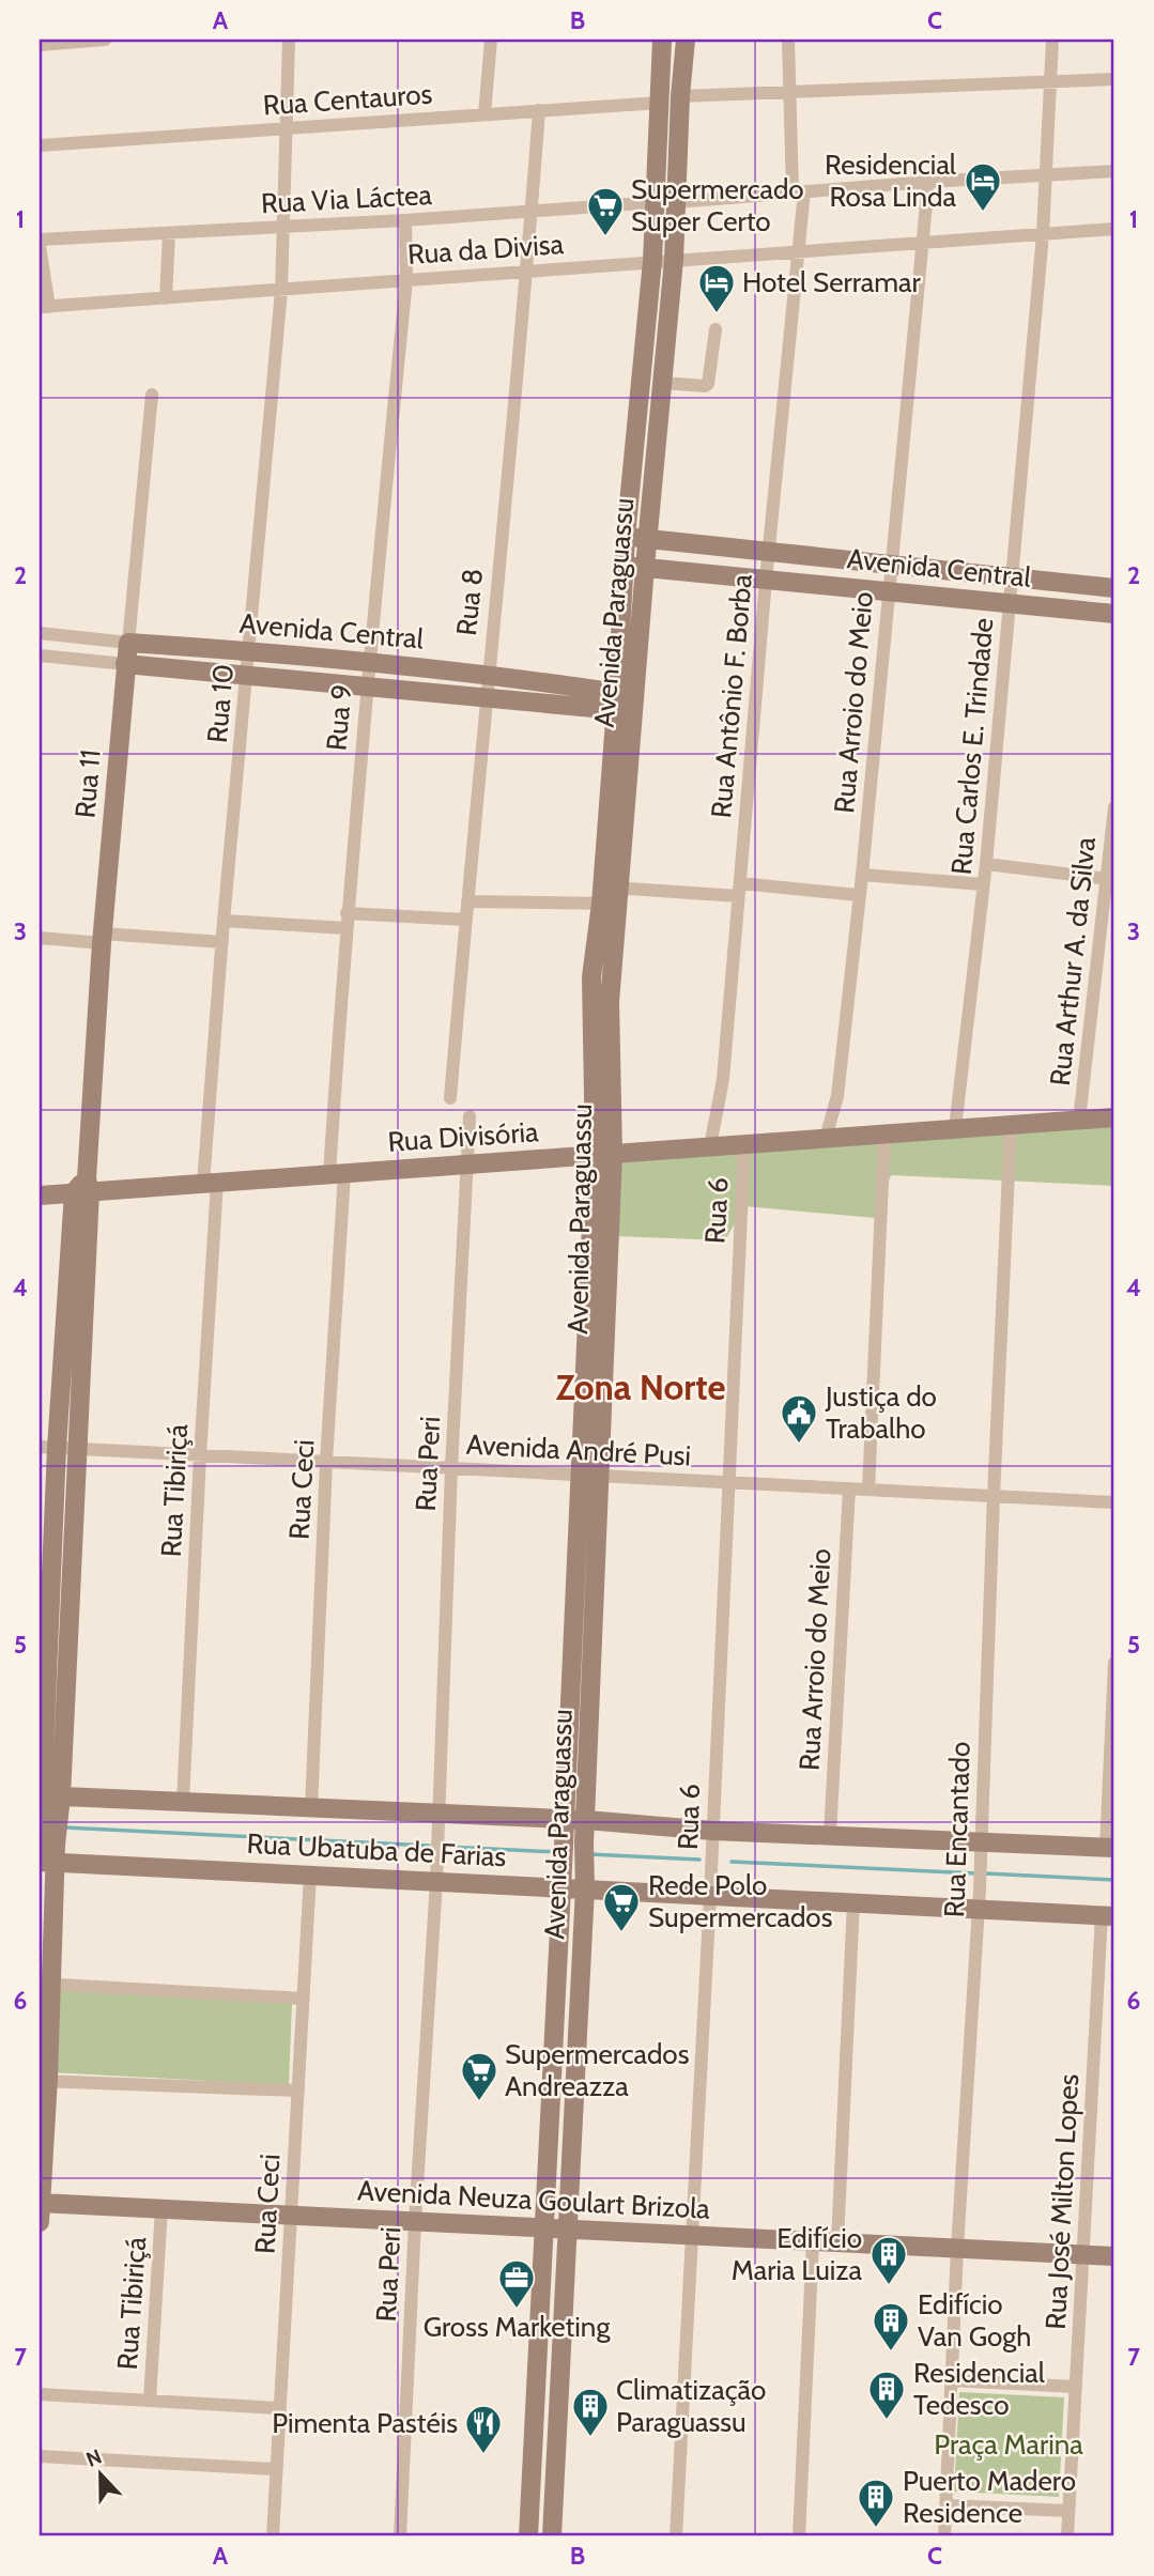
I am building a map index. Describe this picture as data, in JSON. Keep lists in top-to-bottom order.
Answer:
{
  "streets": {
    "street": [
      "Rua Centauros",
      "Rua Via Láctea",
      "Rua da Divisa",
      "Avenida Central",
      "Rua 8",
      "Avenida Paraguassu",
      "Rua Antônio F. Borba",
      "Rua Arroio do Meio",
      "Rua 10",
      "Rua 9",
      "Rua Carlos E. Trindade",
      "Rua 11",
      "Rua Arthur A. da Silva",
      "Rua Divisória",
      "Rua 6",
      "Avenida André Pusi",
      "Rua Peri",
      "Rua Ceci",
      "Rua Tibiriçá",
      "Rua Encantado",
      "Rua Ubatuba de Farias",
      "Avenida Neuza Goulart Brizola",
      "Rua José Milton Lopes"
    ]
  },
  "crossings": [
    ["Rua Centauros", "Rua 8"],
    ["Rua Centauros", "Avenida Paraguassu"],
    ["Rua Centauros", "Rua 10"],
    ["Rua Via Láctea", "Rua 8"],
    ["Rua Via Láctea", "Avenida Paraguassu"],
    ["Rua Via Láctea", "Rua 10"],
    ["Rua Via Láctea", "Rua 9"],
    ["Rua da Divisa", "Rua 8"],
    ["Rua da Divisa", "Avenida Paraguassu"],
    ["Rua da Divisa", "Rua Antônio F. Borba"],
    ["Rua da Divisa", "Rua Arroio do Meio"],
    ["Rua da Divisa", "Rua 10"],
    ["Rua da Divisa", "Rua 9"],
    ["Rua da Divisa", "Rua Carlos E. Trindade"],
    ["Avenida Central", "Rua 8"],
    ["Avenida Central", "Avenida Paraguassu"],
    ["Avenida Central", "Rua Antônio F. Borba"],
    ["Avenida Central", "Rua Arroio do Meio"],
    ["Avenida Central", "Rua 10"],
    ["Avenida Central", "Rua 9"],
    ["Avenida Central", "Rua Carlos E. Trindade"],
    ["Avenida Central", "Rua 11"],
    ["Avenida Paraguassu", "Rua Divisória"],
    ["Avenida Paraguassu", "Avenida André Pusi"],
    ["Avenida Paraguassu", "Rua Ubatuba de Farias"],
    ["Avenida Paraguassu", "Avenida Neuza Goulart Brizola"],
    ["Rua Antônio F. Borba", "Rua Divisória"],
    ["Rua Arroio do Meio", "Rua Divisória"],
    ["Rua Arroio do Meio", "Avenida André Pusi"],
    ["Rua Arroio do Meio", "Rua Ubatuba de Farias"],
    ["Rua 10", "Rua Divisória"],
    ["Rua 10", "Rua Tibiriçá"],
    ["Rua 9", "Rua Divisória"],
    ["Rua 9", "Rua Ceci"],
    ["Rua Carlos E. Trindade", "Rua Divisória"],
    ["Rua 11", "Rua Divisória"],
    ["Rua Arthur A. da Silva", "Rua Divisória"],
    ["Rua Divisória", "Rua 6"],
    ["Rua Divisória", "Rua Peri"],
    ["Rua Divisória", "Rua Ceci"],
    ["Rua Divisória", "Rua Tibiriçá"],
    ["Rua Divisória", "Rua Encantado"],
    ["Rua 6", "Avenida André Pusi"],
    ["Rua 6", "Rua Ubatuba de Farias"],
    ["Rua 6", "Avenida Neuza Goulart Brizola"],
    ["Avenida André Pusi", "Rua Peri"],
    ["Avenida André Pusi", "Rua Ceci"],
    ["Avenida André Pusi", "Rua Tibiriçá"],
    ["Avenida André Pusi", "Rua Encantado"],
    ["Rua Peri", "Rua Ubatuba de Farias"],
    ["Rua Peri", "Avenida Neuza Goulart Brizola"],
    ["Rua Ceci", "Rua Ubatuba de Farias"],
    ["Rua Ceci", "Avenida Neuza Goulart Brizola"],
    ["Rua Tibiriçá", "Rua Ubatuba de Farias"],
    ["Rua Tibiriçá", "Avenida Neuza Goulart Brizola"],
    ["Rua Encantado", "Rua Ubatuba de Farias"],
    ["Rua Encantado", "Avenida Neuza Goulart Brizola"],
    ["Rua Ubatuba de Farias", "Rua José Milton Lopes"],
    ["Avenida Neuza Goulart Brizola", "Rua José Milton Lopes"]
  ],
  "districts": ["Zona Norte"],
  "parks": ["Praça Marina"],
  "places": {
    "hotel": ["Residencial Rosa Linda", "Hotel Serramar"],
    "supermarket": ["Supermercado Super Certo", "Rede Polo Supermercados", "Supermercados Andreazza"],
    "public building": ["Justiça do Trabalho"],
    "building": [
      "Edifício Maria Luiza",
      "Edifício Van Gogh",
      "Residencial Tedesco",
      "Climatização Paraguassu",
      "Puerto Madero Residence"
    ],
    "office": ["Gross Marketing"],
    "restaurant": ["Pimenta Pastéis"]
  },
  "north": "top",
  "grid": {
    "columns": ["A", "B", "C"],
    "rows": [
      "1",
      "2",
      "3",
      "4",
      "5",
      "6",
      "7"
    ]
  }
}
